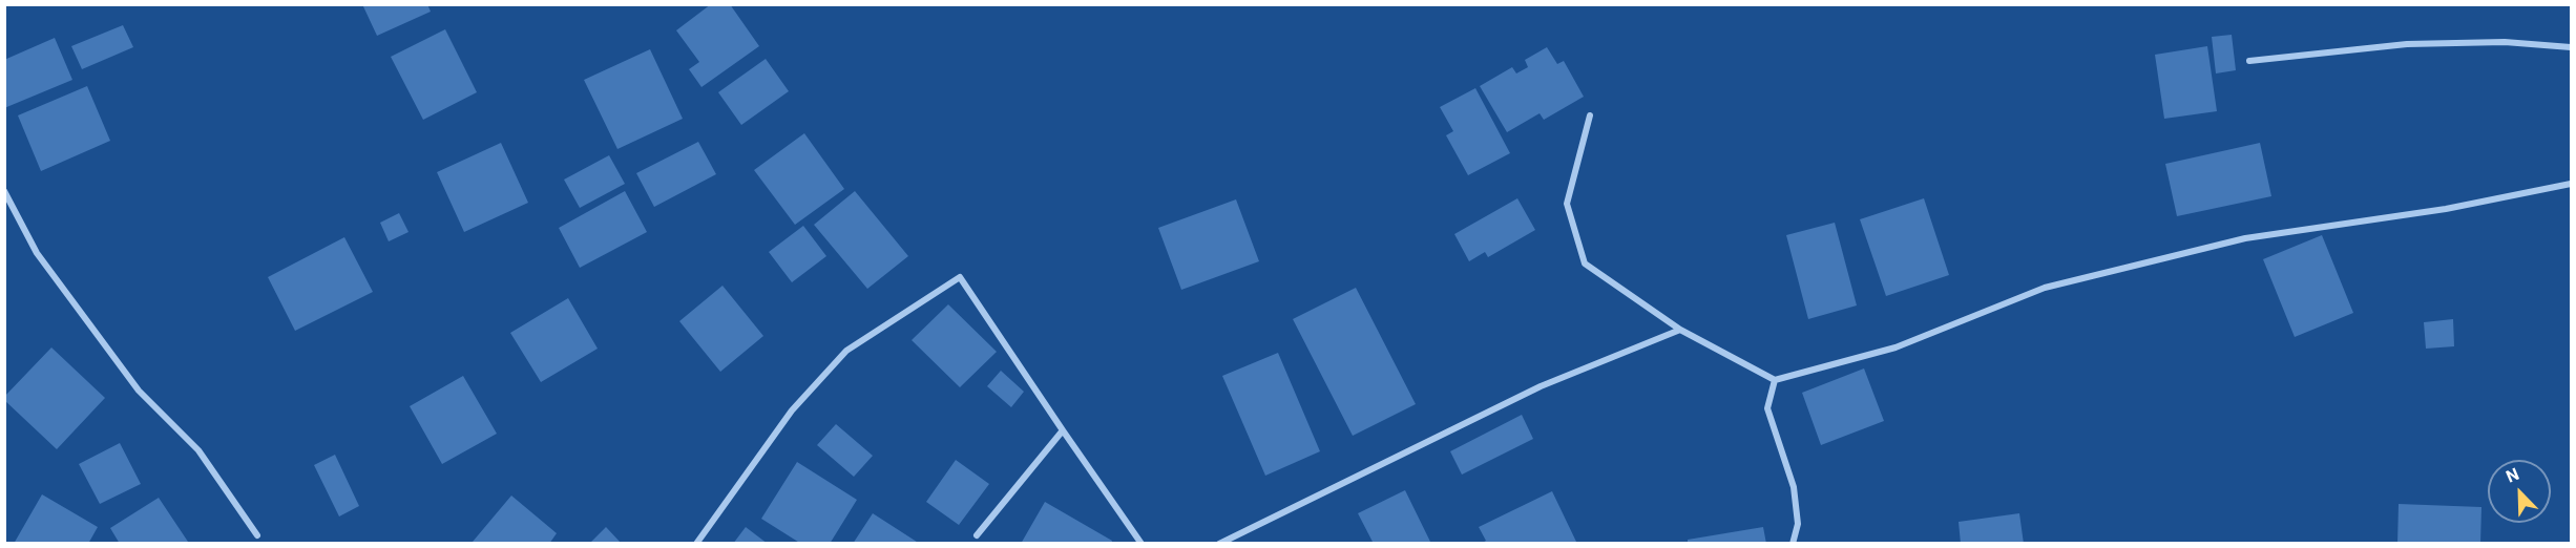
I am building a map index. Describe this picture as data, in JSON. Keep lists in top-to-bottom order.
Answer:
{
  "north": "top left"
}
